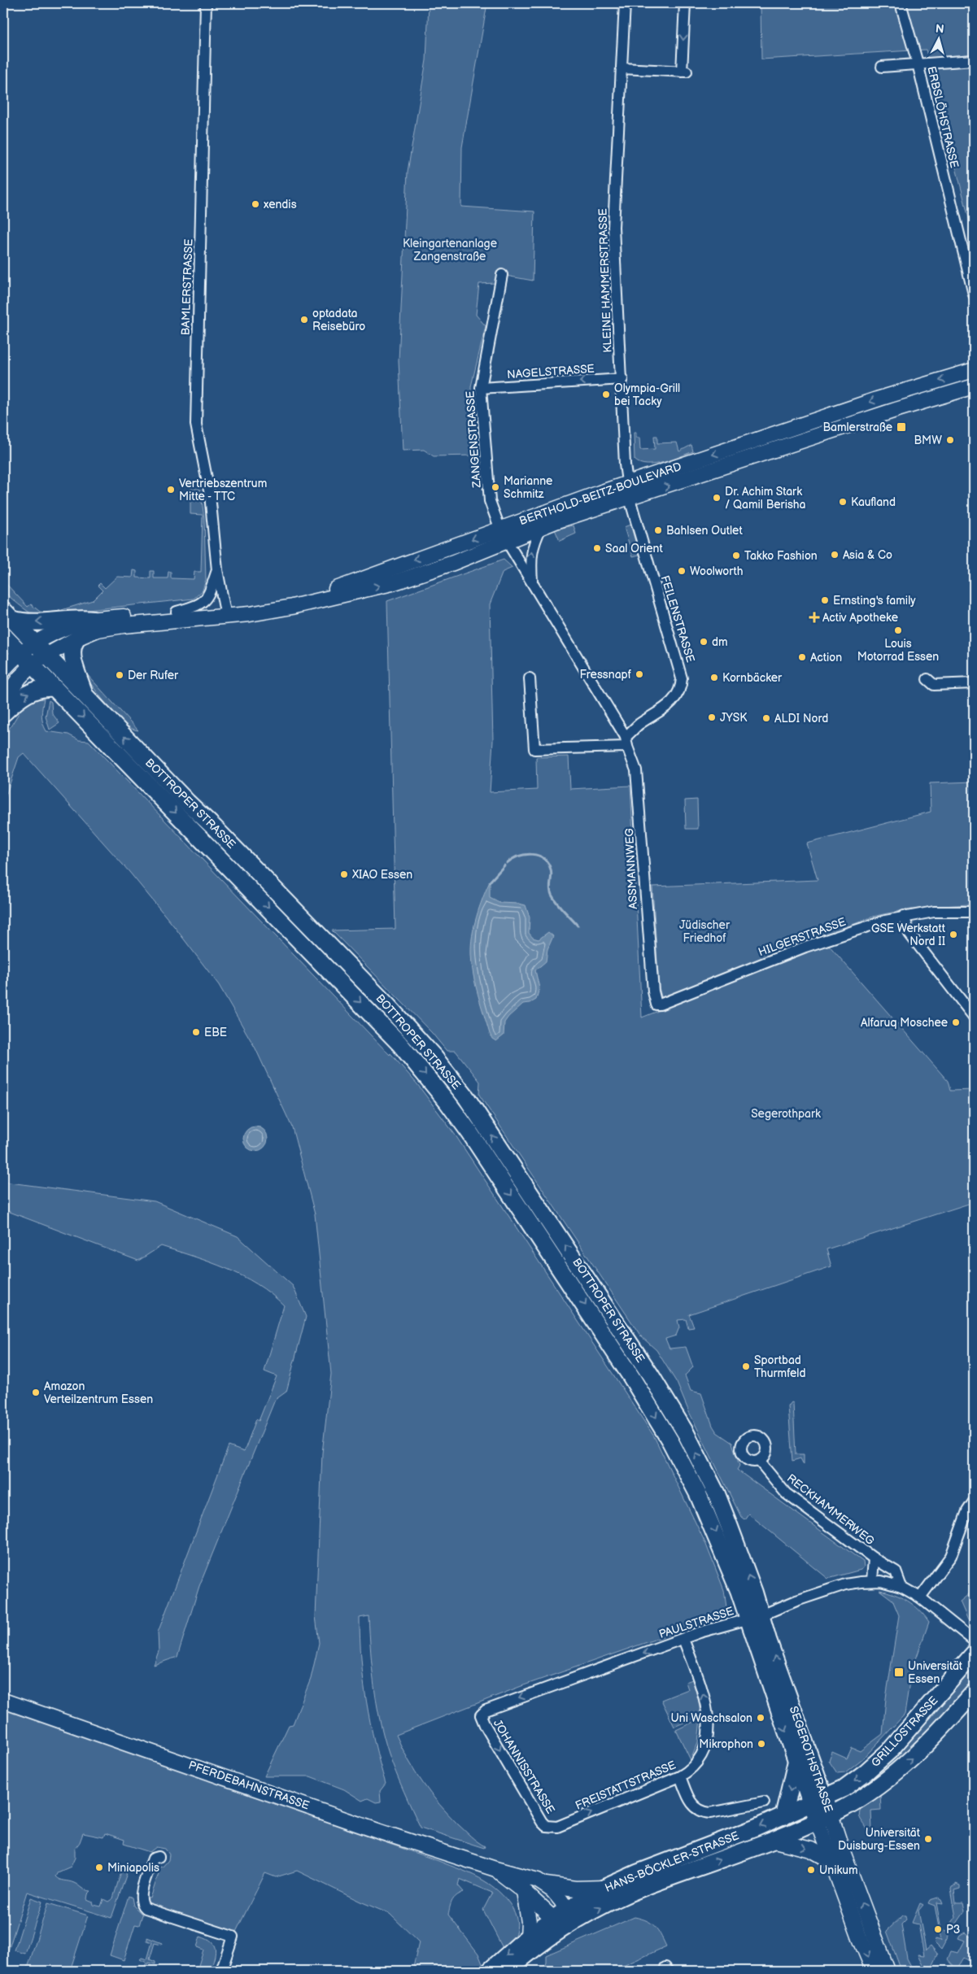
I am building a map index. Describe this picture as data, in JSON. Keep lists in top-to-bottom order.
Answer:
{
  "streets": {
    "main road": [
      "BERTHOLD-BEITZ-BOULEVARD",
      "BOTTROPER STRASSE",
      "GRILLOSTRASSE",
      "SEGEROTHSTRASSE",
      "PFERDEBAHNSTRASSE",
      "HANS-BÖCKLER-STRASSE"
    ],
    "street": [
      "ERBSLÖHSTRASSE",
      "KLEINE HAMMERSTRASSE",
      "BAMLERSTRASSE",
      "NAGELSTRASSE",
      "ZANGENSTRASSE",
      "FEILENSTRASSE",
      "ASSMANNWEG",
      "HILGERSTRASSE",
      "RECKHAMMERWEG",
      "PAULSTRASSE",
      "JOHANNISSTRASSE",
      "FREISTATTSTRASSE"
    ]
  },
  "crossings": [
    ["KLEINE HAMMERSTRASSE", "NAGELSTRASSE"],
    ["KLEINE HAMMERSTRASSE", "BERTHOLD-BEITZ-BOULEVARD"],
    ["KLEINE HAMMERSTRASSE", "FEILENSTRASSE"],
    ["BAMLERSTRASSE", "BERTHOLD-BEITZ-BOULEVARD"],
    ["NAGELSTRASSE", "ZANGENSTRASSE"],
    ["ZANGENSTRASSE", "BERTHOLD-BEITZ-BOULEVARD"],
    ["ZANGENSTRASSE", "ASSMANNWEG"],
    ["BERTHOLD-BEITZ-BOULEVARD", "FEILENSTRASSE"],
    ["BERTHOLD-BEITZ-BOULEVARD", "BOTTROPER STRASSE"],
    ["BERTHOLD-BEITZ-BOULEVARD", "ASSMANNWEG"],
    ["FEILENSTRASSE", "ASSMANNWEG"],
    ["BOTTROPER STRASSE", "PAULSTRASSE"],
    ["BOTTROPER STRASSE", "SEGEROTHSTRASSE"],
    ["ASSMANNWEG", "HILGERSTRASSE"],
    ["RECKHAMMERWEG", "PAULSTRASSE"],
    ["PAULSTRASSE", "SEGEROTHSTRASSE"],
    ["PAULSTRASSE", "JOHANNISSTRASSE"],
    ["PAULSTRASSE", "FREISTATTSTRASSE"],
    ["GRILLOSTRASSE", "SEGEROTHSTRASSE"],
    ["GRILLOSTRASSE", "HANS-BÖCKLER-STRASSE"],
    ["SEGEROTHSTRASSE", "HANS-BÖCKLER-STRASSE"],
    ["JOHANNISSTRASSE", "FREISTATTSTRASSE"],
    ["PFERDEBAHNSTRASSE", "HANS-BÖCKLER-STRASSE"]
  ],
  "one_way": ["NAGELSTRASSE", "PAULSTRASSE", "JOHANNISSTRASSE"],
  "parks": ["Kleingartenanlage Zangenstraße", "Jüdischer Friedhof", "Segerothpark"],
  "places": {
    "other": [
      "xendis",
      "optadata Reisebüro",
      "Olympia-Grill bei Tacky",
      "BMW",
      "Marianne Schmitz",
      "Vertriebszentrum Mitte - TTC",
      "Dr. Achim Stark / Qamil Berisha",
      "Kaufland",
      "Bahlsen Outlet",
      "Saal Orient",
      "Asia & Co",
      "Takko Fashion",
      "Woolworth",
      "Ernsting's family",
      "Louis Motorrad Essen",
      "dm",
      "Action",
      "Fressnapf",
      "Der Rufer",
      "Kornbäcker",
      "JYSK",
      "ALDI Nord",
      "XIAO Essen",
      "GSE Werkstatt Nord II",
      "Alfaruq Moschee",
      "EBE",
      "Sportbad Thurmfeld",
      "Amazon Verteilzentrum Essen",
      "Uni Waschsalon",
      "Mikrophon",
      "Universität Duisburg-Essen",
      "Miniapolis",
      "Unikum",
      "P3"
    ],
    "transit": ["Bamlerstraße", "Universität Essen"],
    "health": ["Activ Apotheke"]
  },
  "north": "top"
}
